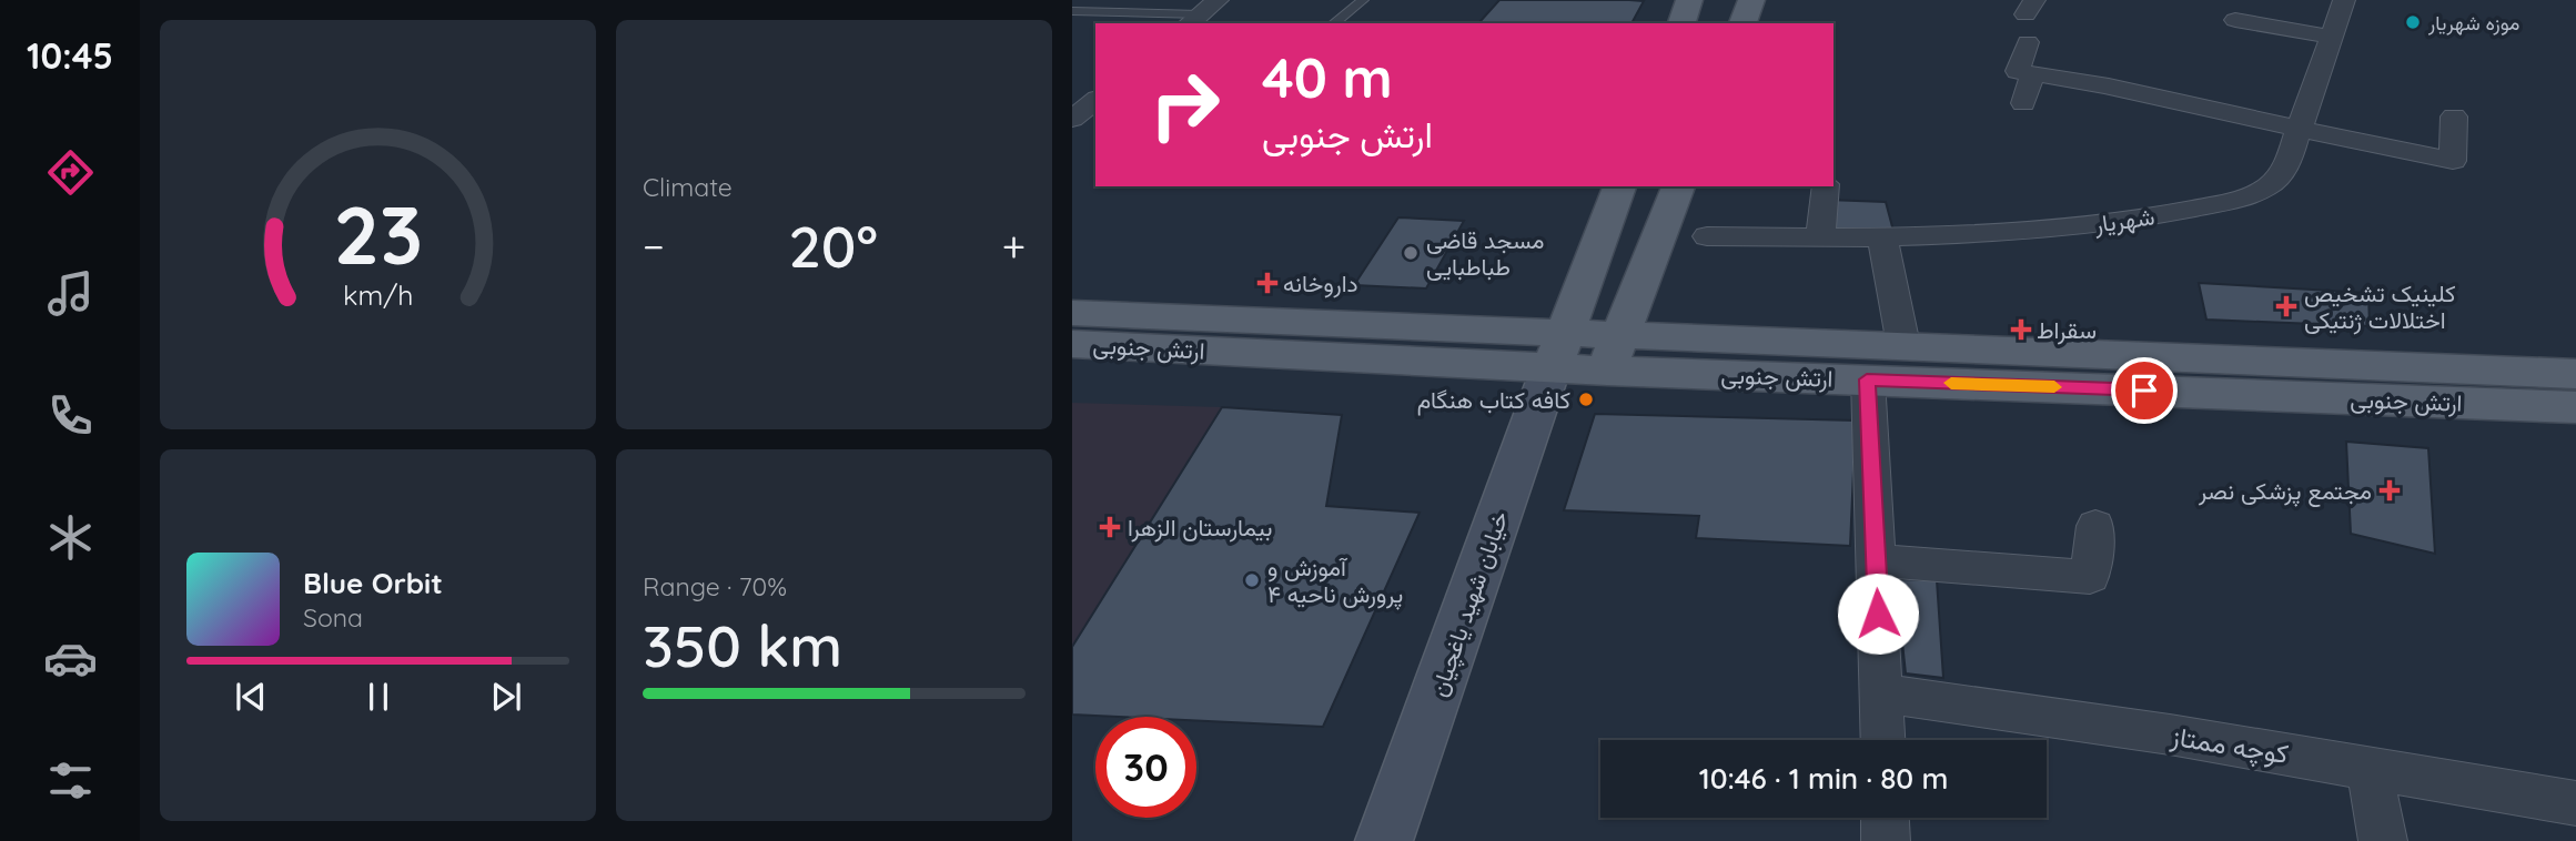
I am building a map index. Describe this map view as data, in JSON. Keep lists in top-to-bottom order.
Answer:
{
  "streets": {
    "main road": ["ارتش جنوبی", "خیابان شهید یاغچیان"],
    "street": ["شهریار", "کوچه ممتاز"]
  },
  "crossings": [
    ["ارتش جنوبی", "خیابان شهید یاغچیان"]
  ],
  "places": {
    "other": [
      "موزه شهریار",
      "مسجد قاضی طباطبایی",
      "کافه کتاب هنگام",
      "آموزش و پرورش ناحیه ۴"
    ],
    "health": [
      "داروخانه",
      "کلینیک تشخیص اختلالات ژنتیکی",
      "سقراط",
      "مجتمع پزشکی نصر",
      "بیمارستان الزهرا"
    ]
  },
  "page": {
    "tabs": "10:45",
    "tile": [
      "Climate",
      ["Range · 70%", "350 km"]
    ],
    "turn": ["40 m", "ارتش جنوبی"],
    "heat": ["−", "20°", "+"],
    "song": ["Blue Orbit", "Sona"],
    "limit": "30",
    "trip": "10:46 · 1 min · 80 m",
    "gauge": ["23", "km/h"]
  }
}
